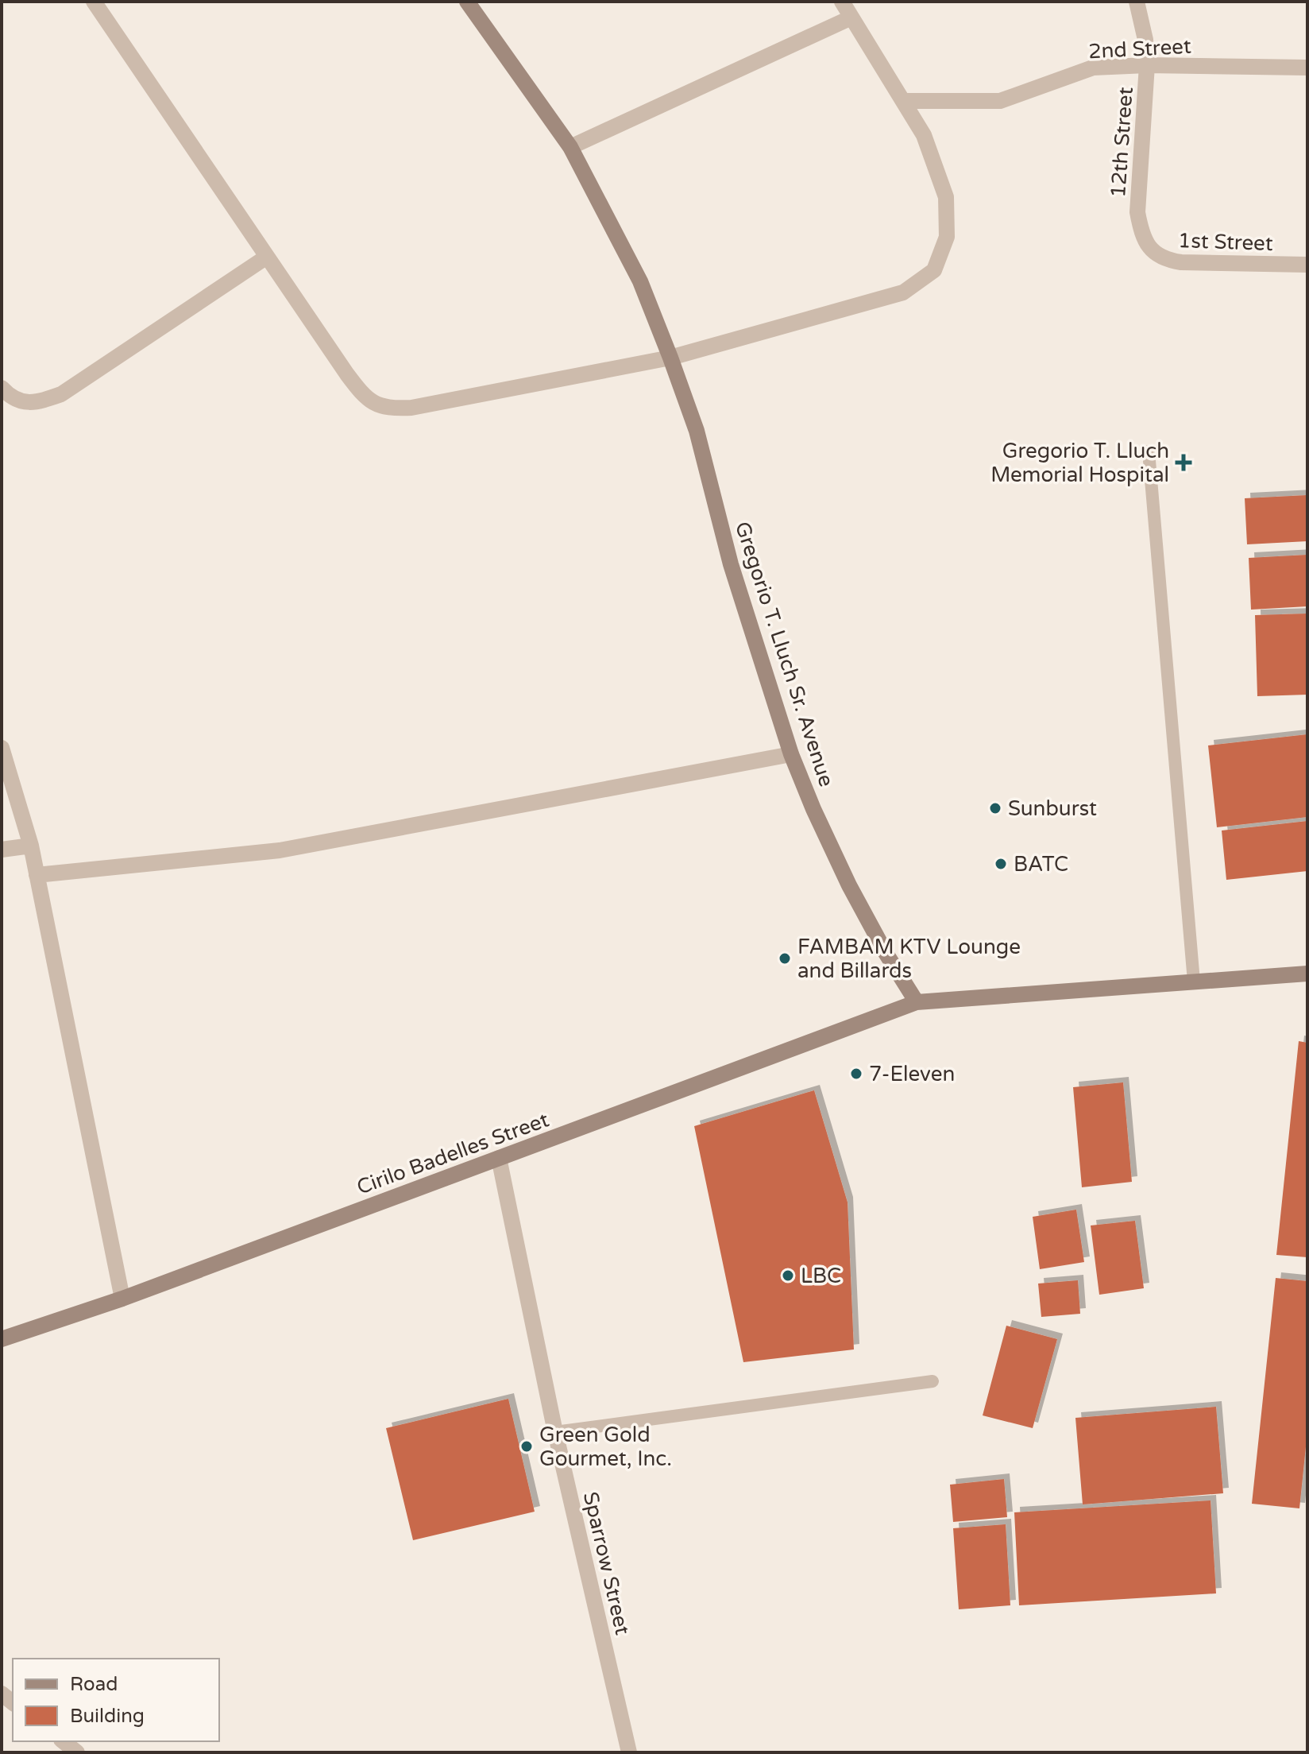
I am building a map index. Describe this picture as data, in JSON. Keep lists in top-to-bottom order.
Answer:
{
  "streets": {
    "main road": ["Gregorio T. Lluch Sr. Avenue", "Cirilo Badelles Street"],
    "street": [
      "2nd Street",
      "12th Street",
      "1st Street",
      "Sparrow Street"
    ]
  },
  "crossings": [
    ["2nd Street", "12th Street"],
    ["12th Street", "1st Street"],
    ["Gregorio T. Lluch Sr. Avenue", "Cirilo Badelles Street"],
    ["Cirilo Badelles Street", "Sparrow Street"]
  ],
  "places": {
    "health": ["Gregorio T. Lluch Memorial Hospital"],
    "other": [
      "Sunburst",
      "BATC",
      "FAMBAM KTV Lounge and Billards",
      "7-Eleven",
      "LBC",
      "Green Gold Gourmet, Inc."
    ]
  },
  "legend": ["Road", "Building"]
}
